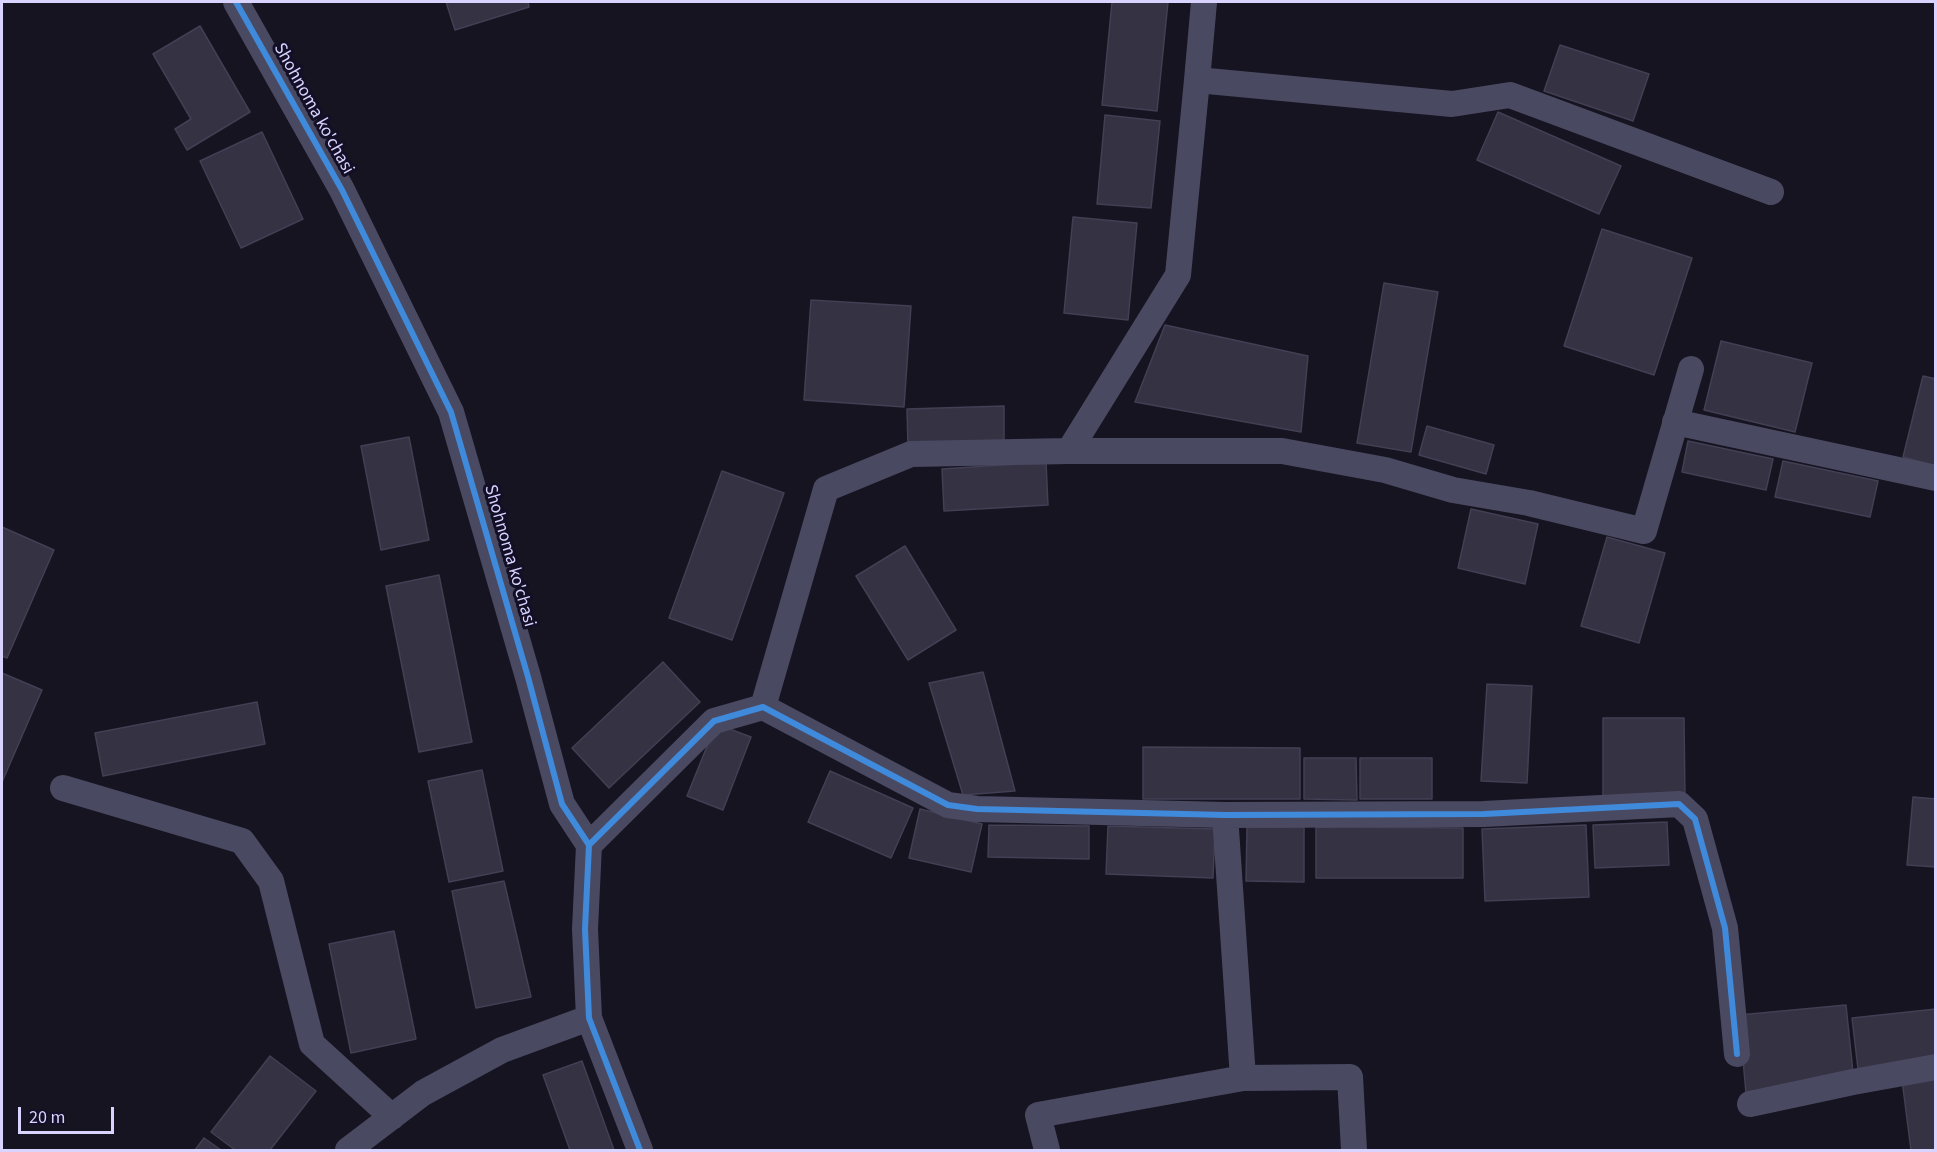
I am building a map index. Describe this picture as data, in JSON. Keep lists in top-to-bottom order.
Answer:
{
  "streets": {
    "street": ["Shohnoma ko'chasi"]
  },
  "scale_bar": "20 m"
}
